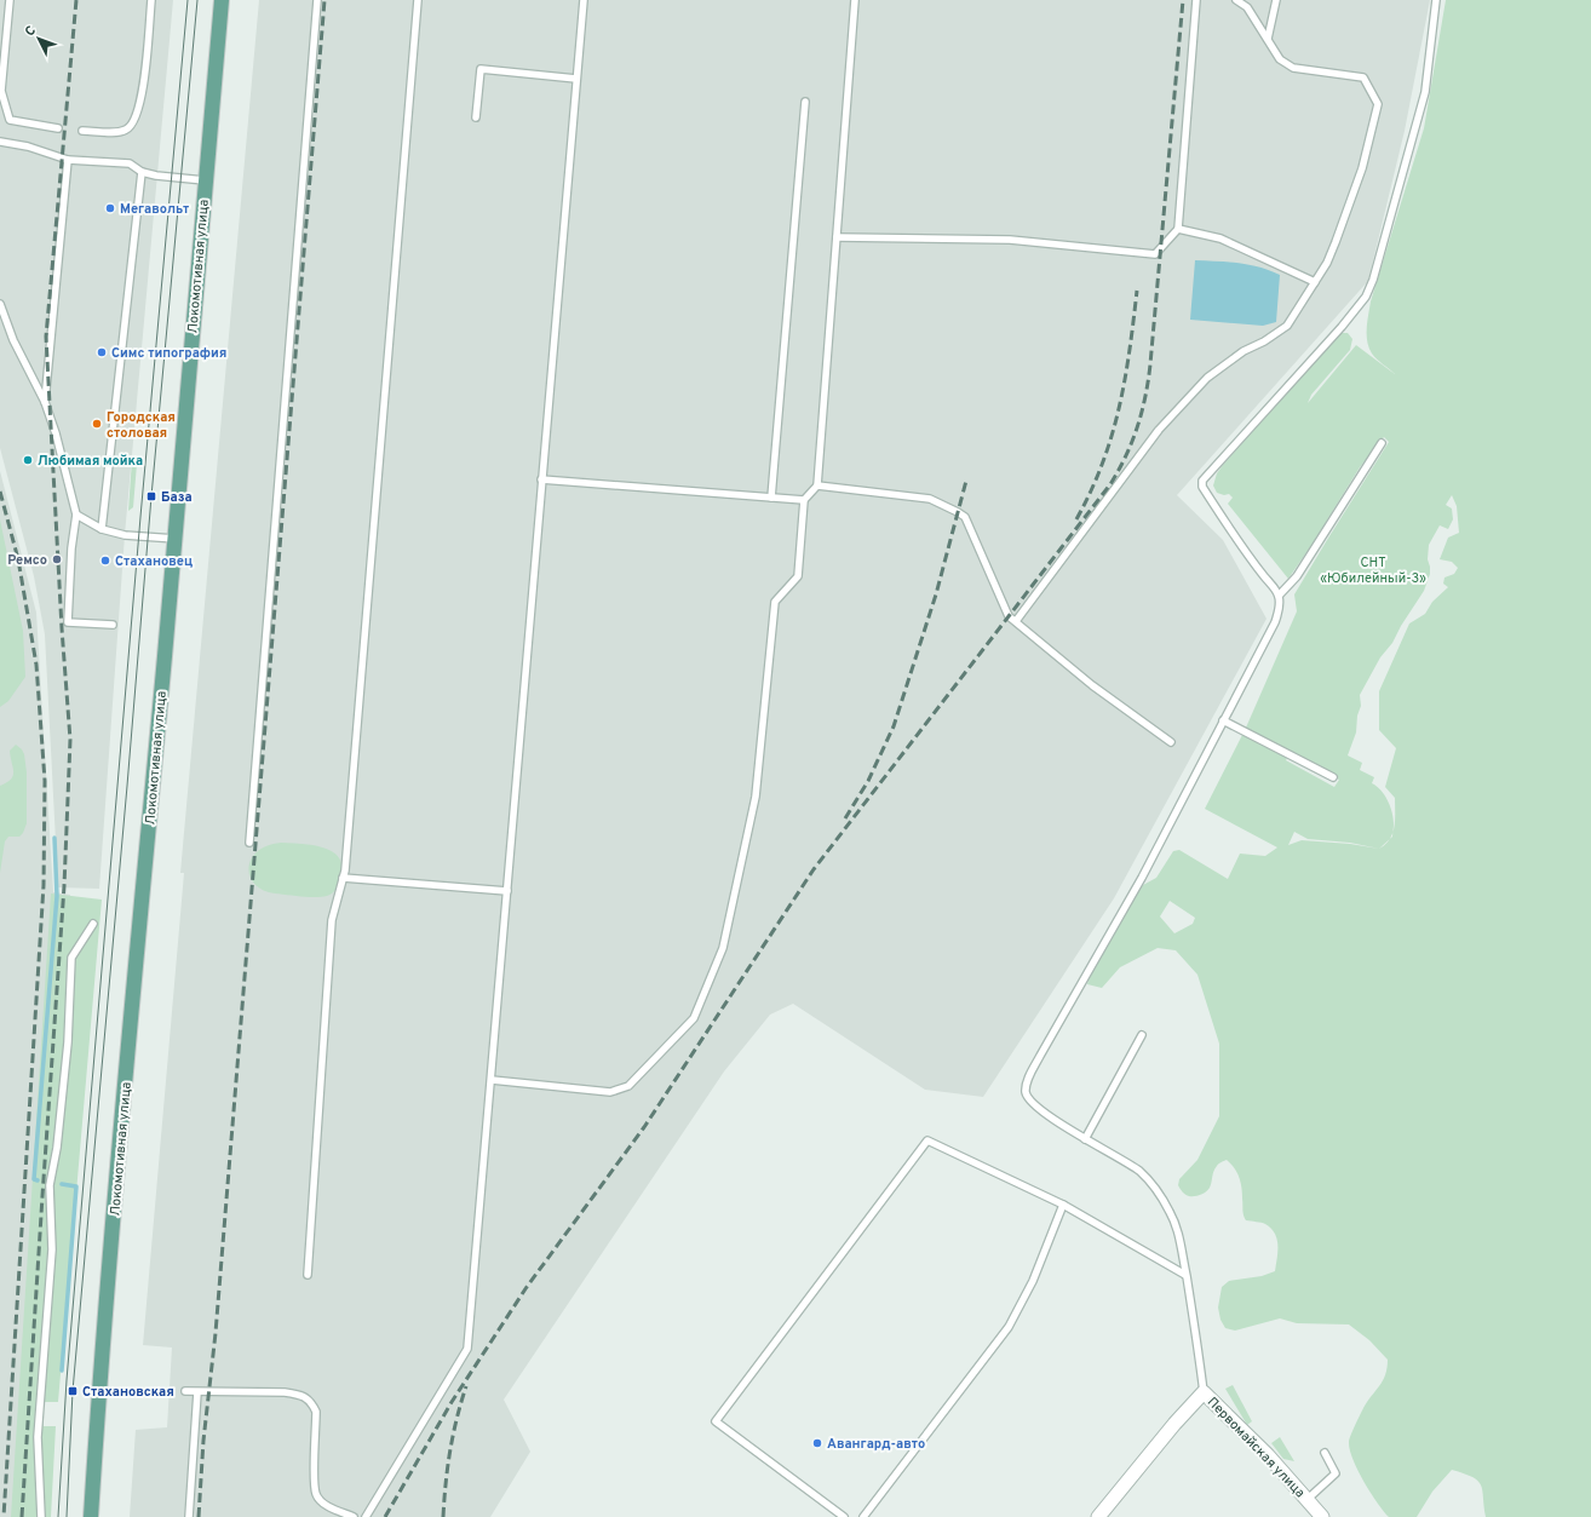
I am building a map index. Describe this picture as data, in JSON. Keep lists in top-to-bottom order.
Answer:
{
  "streets": {
    "main road": ["Локомотивная улица"],
    "street": ["Первомайская улица"]
  },
  "parks": ["СНТ «Юбилейный-3»"],
  "places": {
    "other": [
      "Мегавольт",
      "Симс типография",
      "Городская столовая",
      "Любимая мойка",
      "Ремсо",
      "Стахановец",
      "Авангард-авто"
    ],
    "transit": ["База", "Стахановская"]
  },
  "north": "top left"
}
